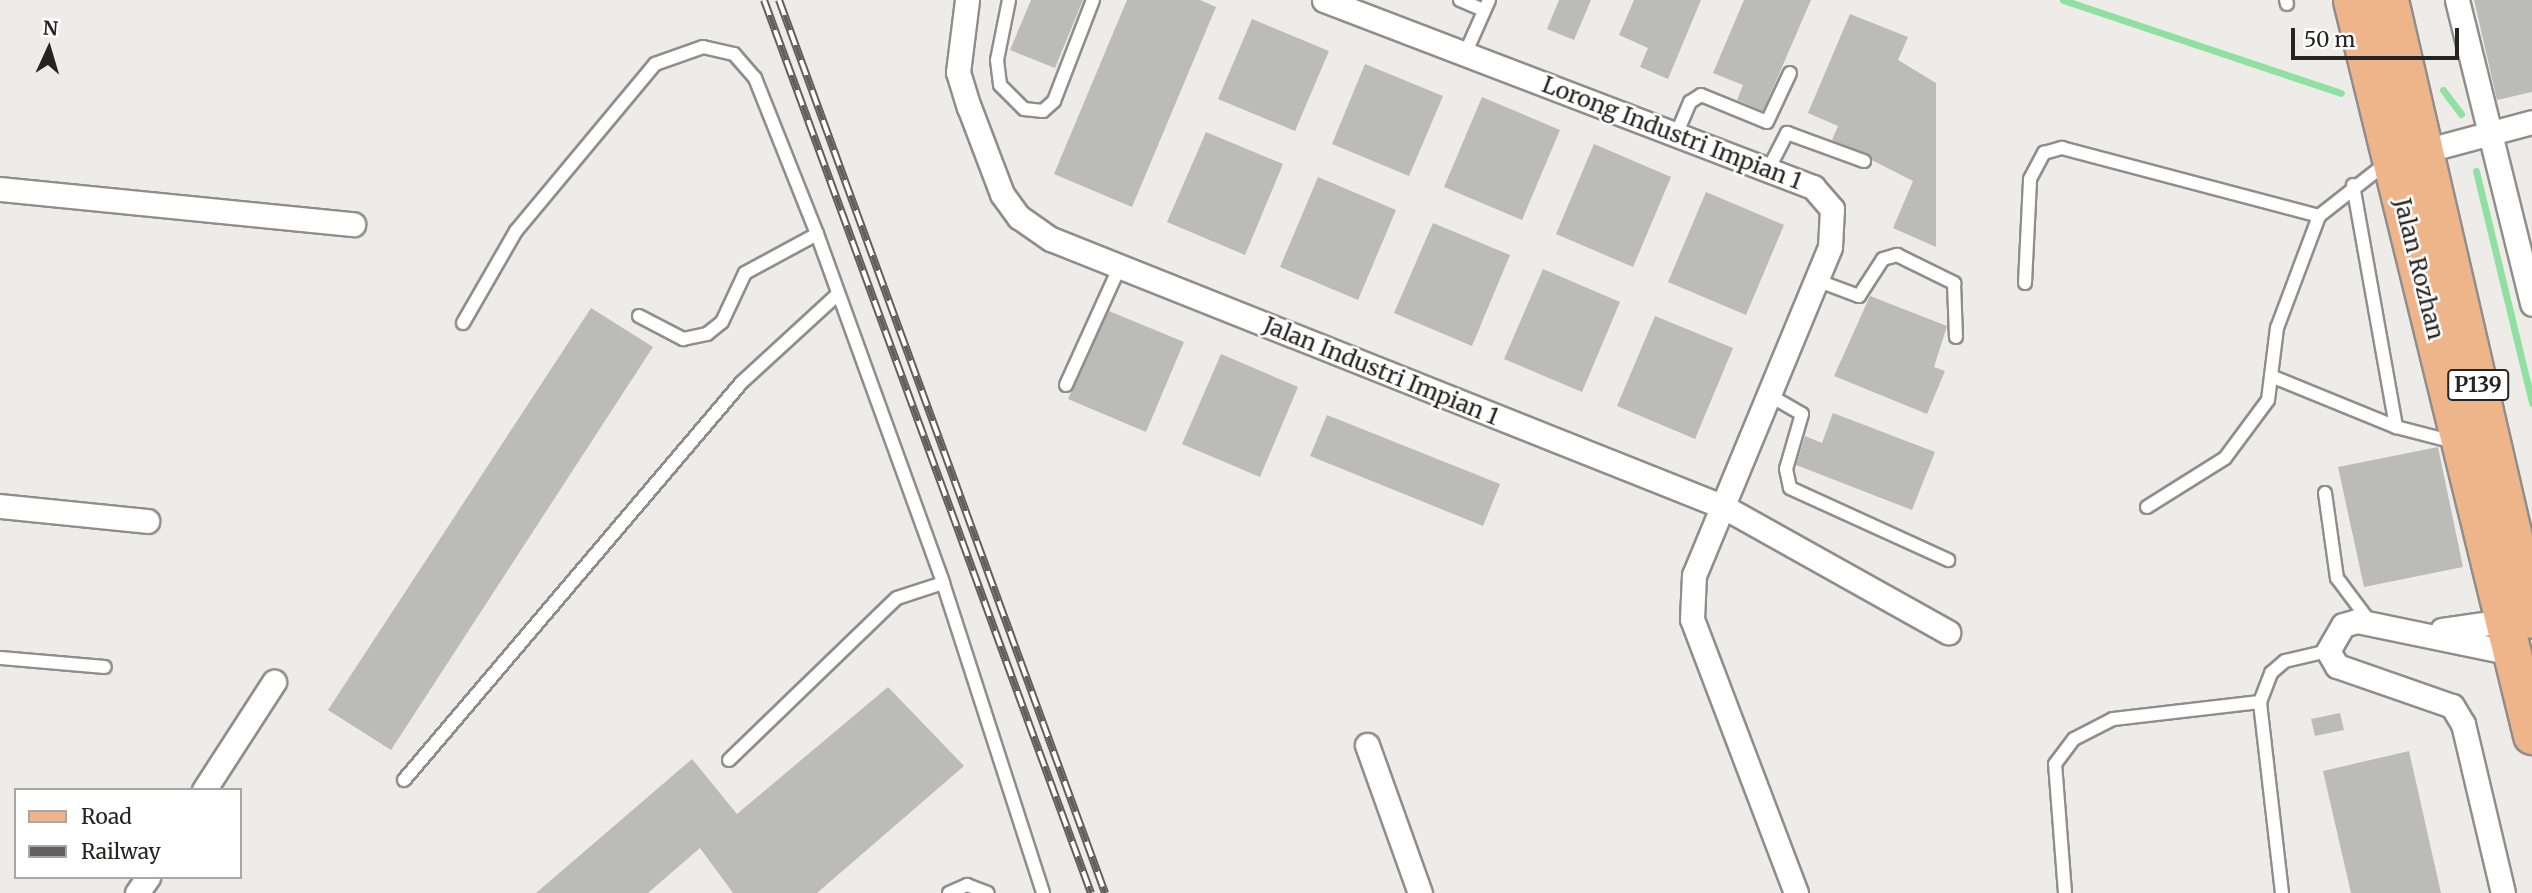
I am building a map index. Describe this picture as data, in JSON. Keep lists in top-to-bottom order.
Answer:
{
  "streets": {
    "main road": ["Jalan Rozhan", "P139"],
    "street": ["Lorong Industri Impian 1", "Jalan Industri Impian 1"]
  },
  "crossings": [
    ["Lorong Industri Impian 1", "Jalan Industri Impian 1"]
  ],
  "legend": ["Road", "Railway"],
  "scale_bar": "50 m",
  "north": "top"
}
